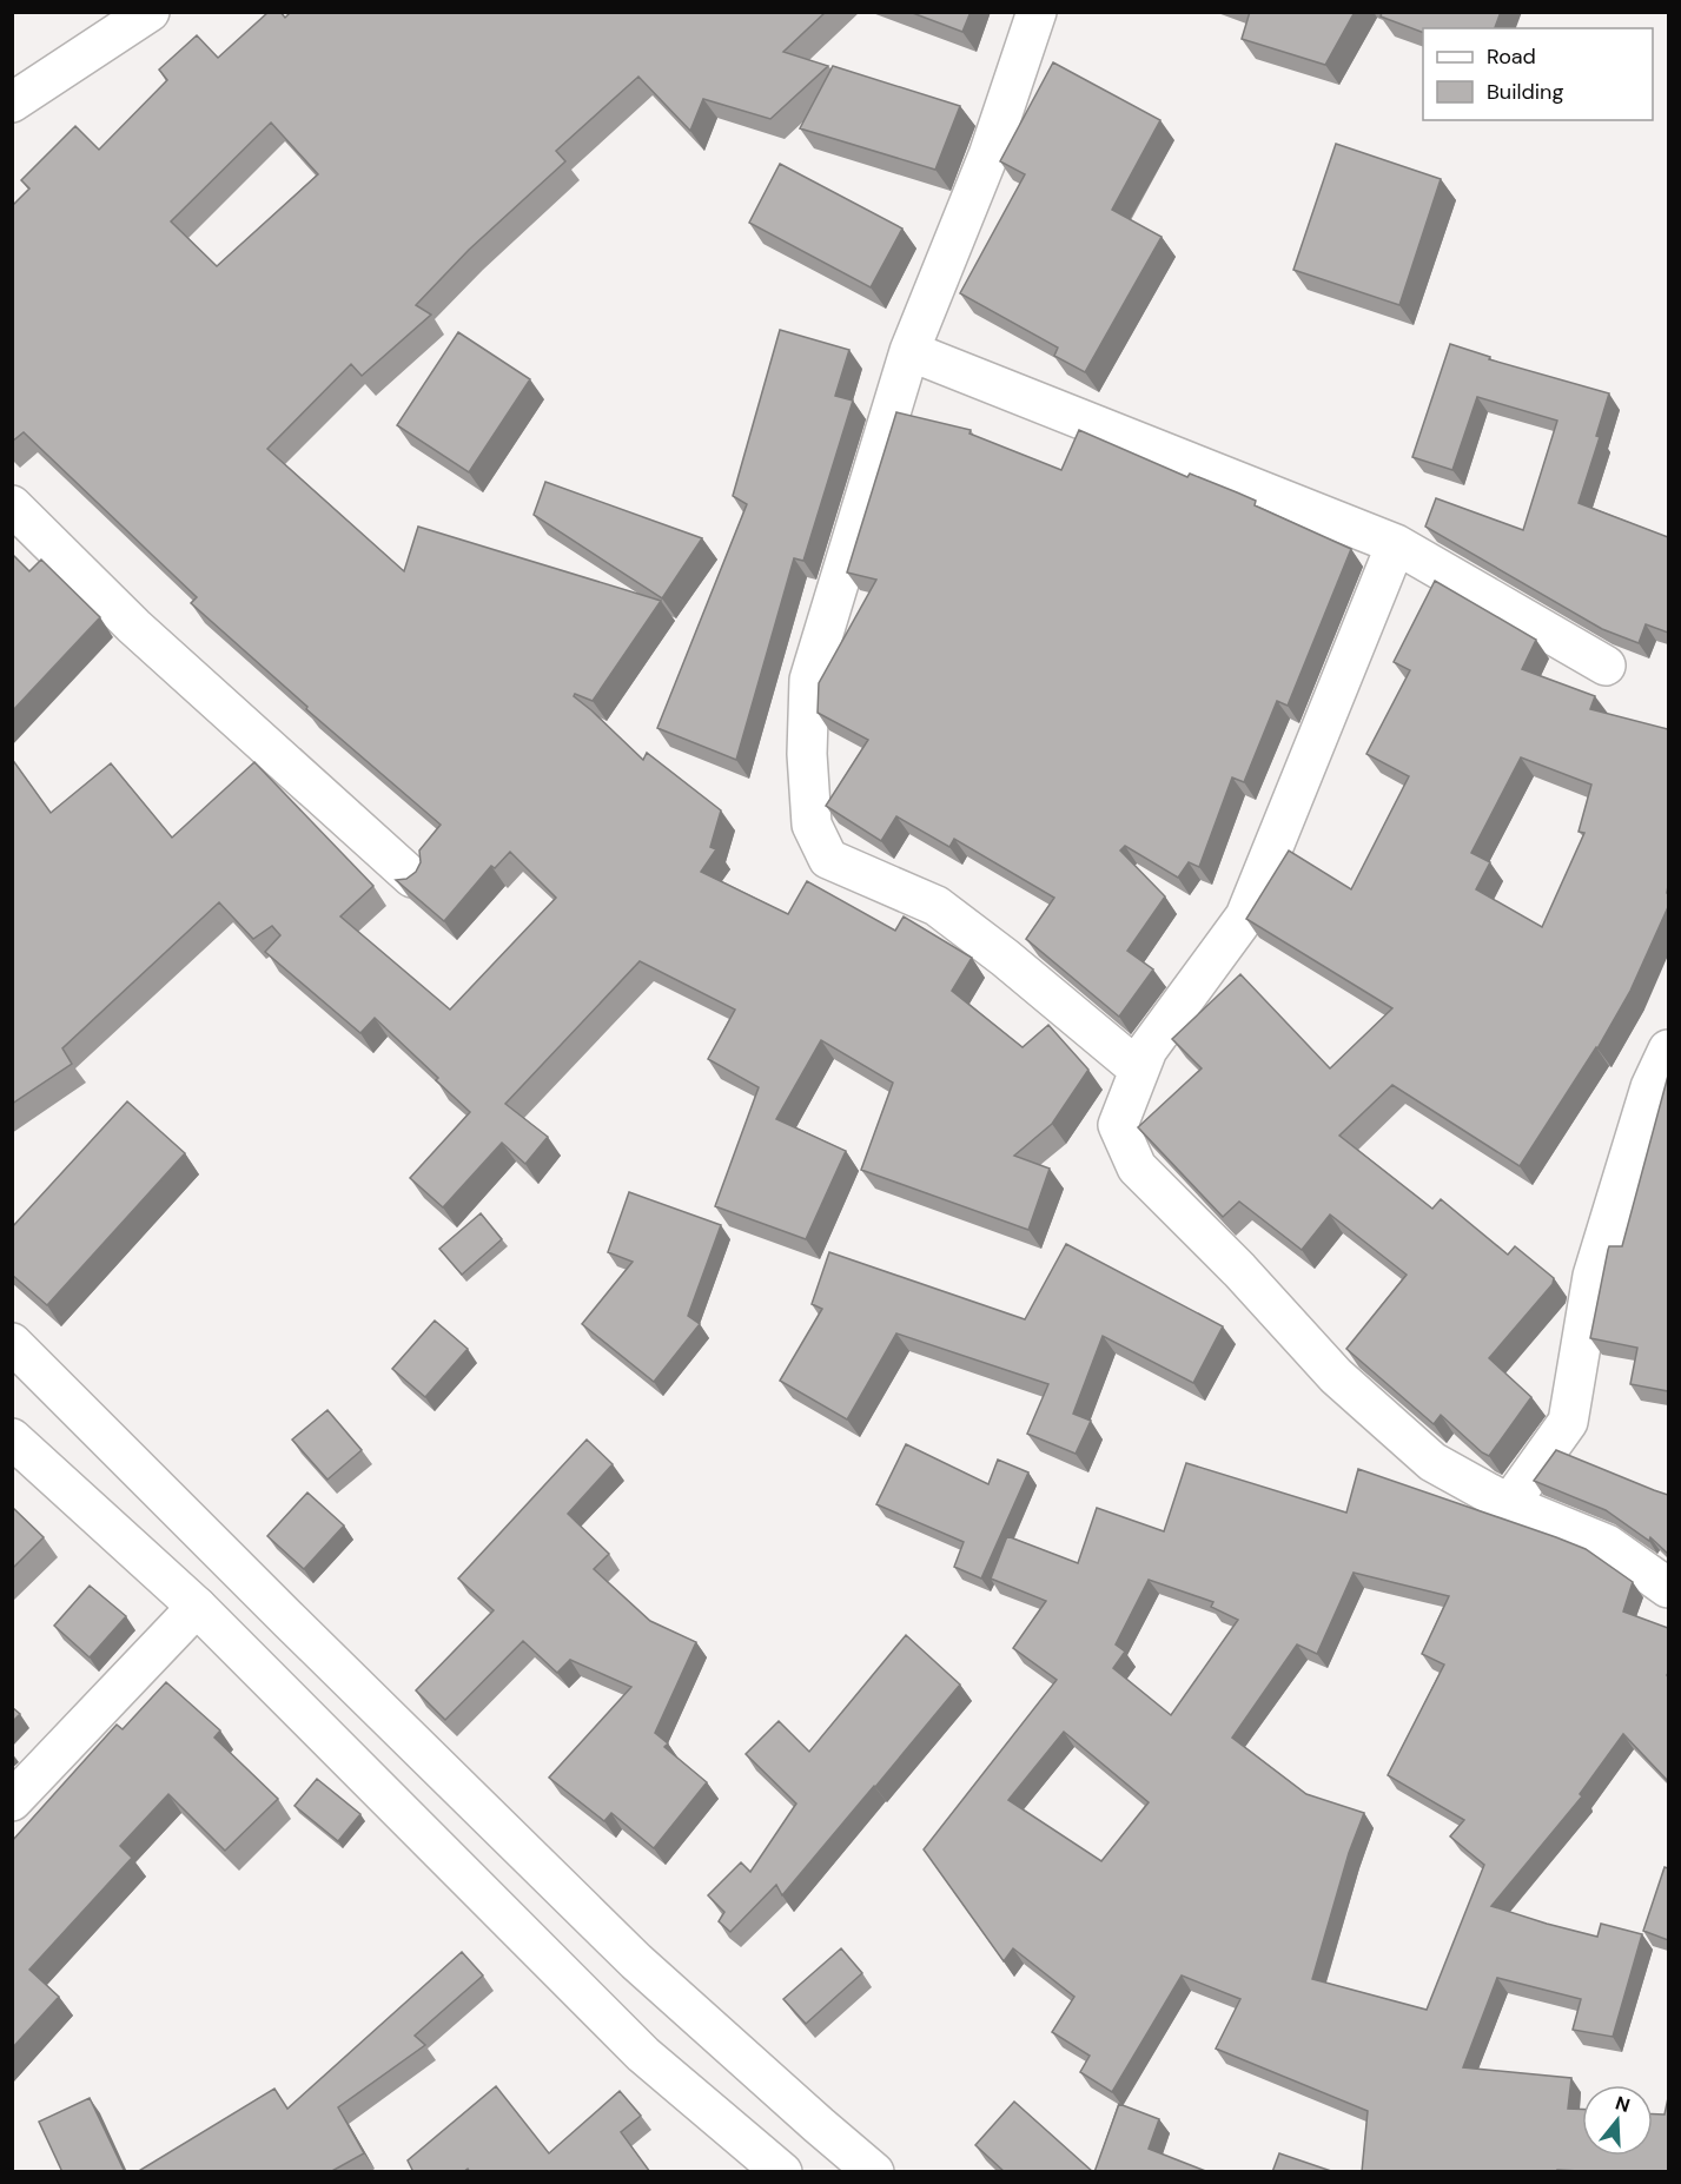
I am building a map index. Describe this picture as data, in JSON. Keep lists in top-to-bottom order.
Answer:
{
  "legend": ["Road", "Building"],
  "north": "top"
}
